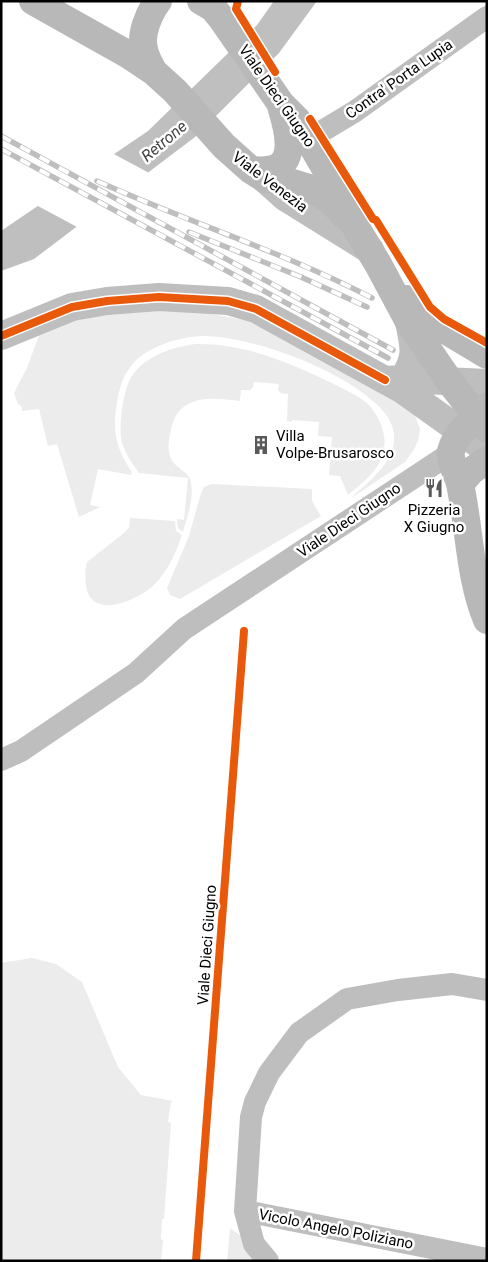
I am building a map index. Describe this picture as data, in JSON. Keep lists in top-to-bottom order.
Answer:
{
  "streets": {
    "main road": ["Viale Dieci Giugno", "Viale Venezia"],
    "street": ["Contra' Porta Lupia", "Vicolo Angelo Poliziano"]
  },
  "crossings": [
    ["Contra' Porta Lupia", "Viale Dieci Giugno"],
    ["Viale Dieci Giugno", "Viale Venezia"]
  ],
  "water": ["Retrone"],
  "places": {
    "building": ["Villa Volpe-Brusarosco"],
    "restaurant": ["Pizzeria X Giugno"]
  }
}
